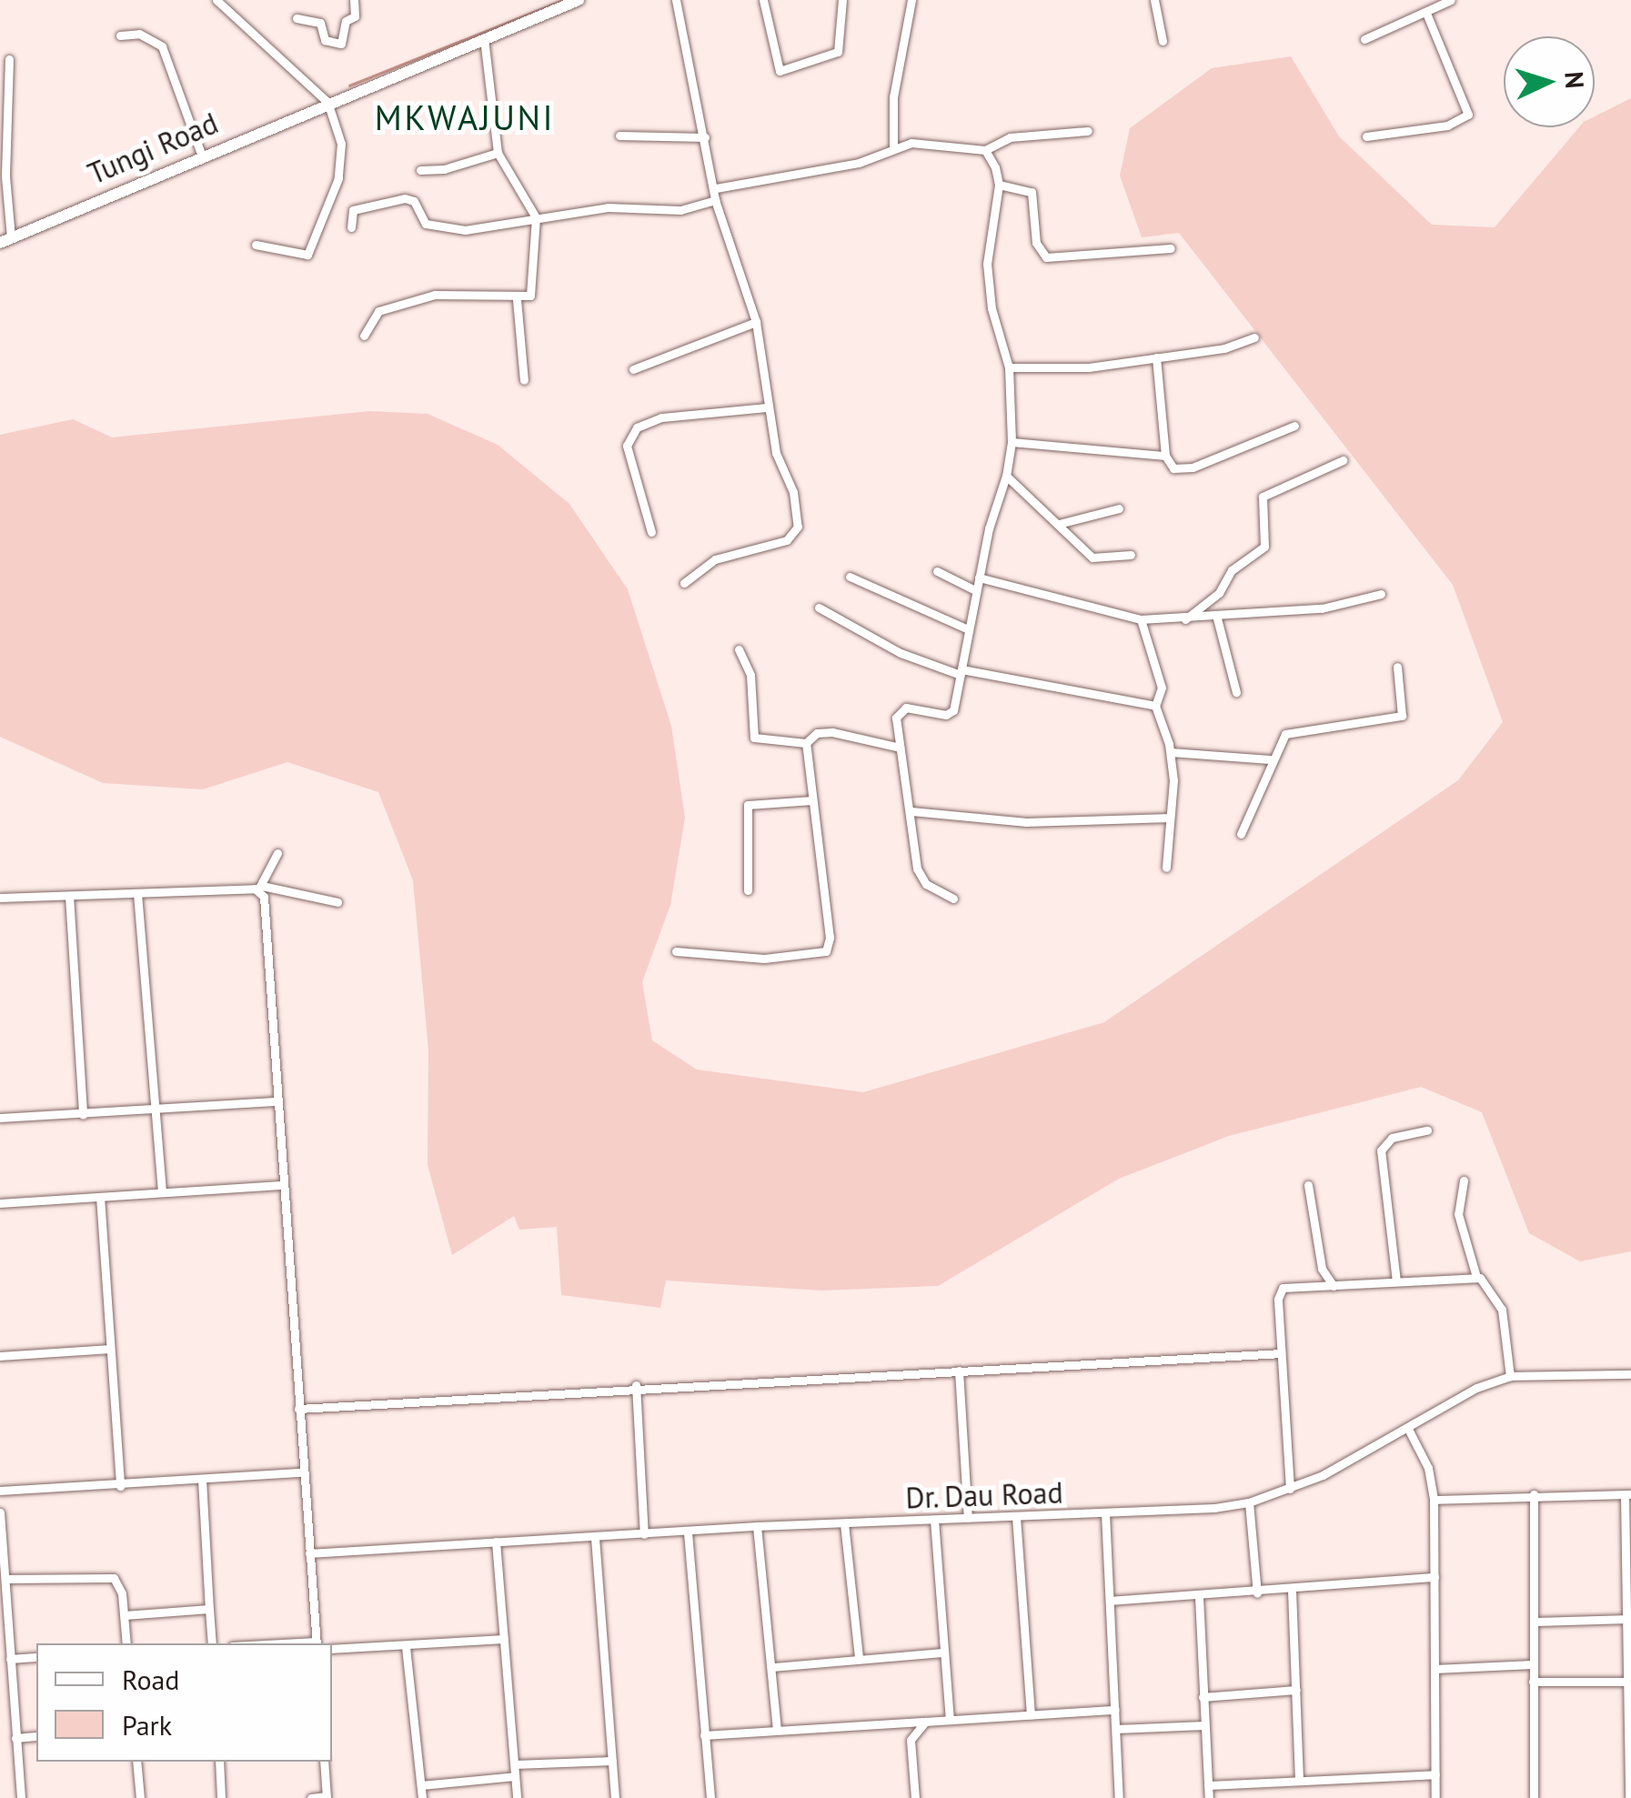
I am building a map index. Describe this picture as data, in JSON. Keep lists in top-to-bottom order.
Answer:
{
  "streets": {
    "main road": ["Tungi Road"],
    "street": ["Dr. Dau Road"]
  },
  "districts": ["MKWAJUNI"],
  "legend": ["Road", "Park"],
  "north": "right"
}
